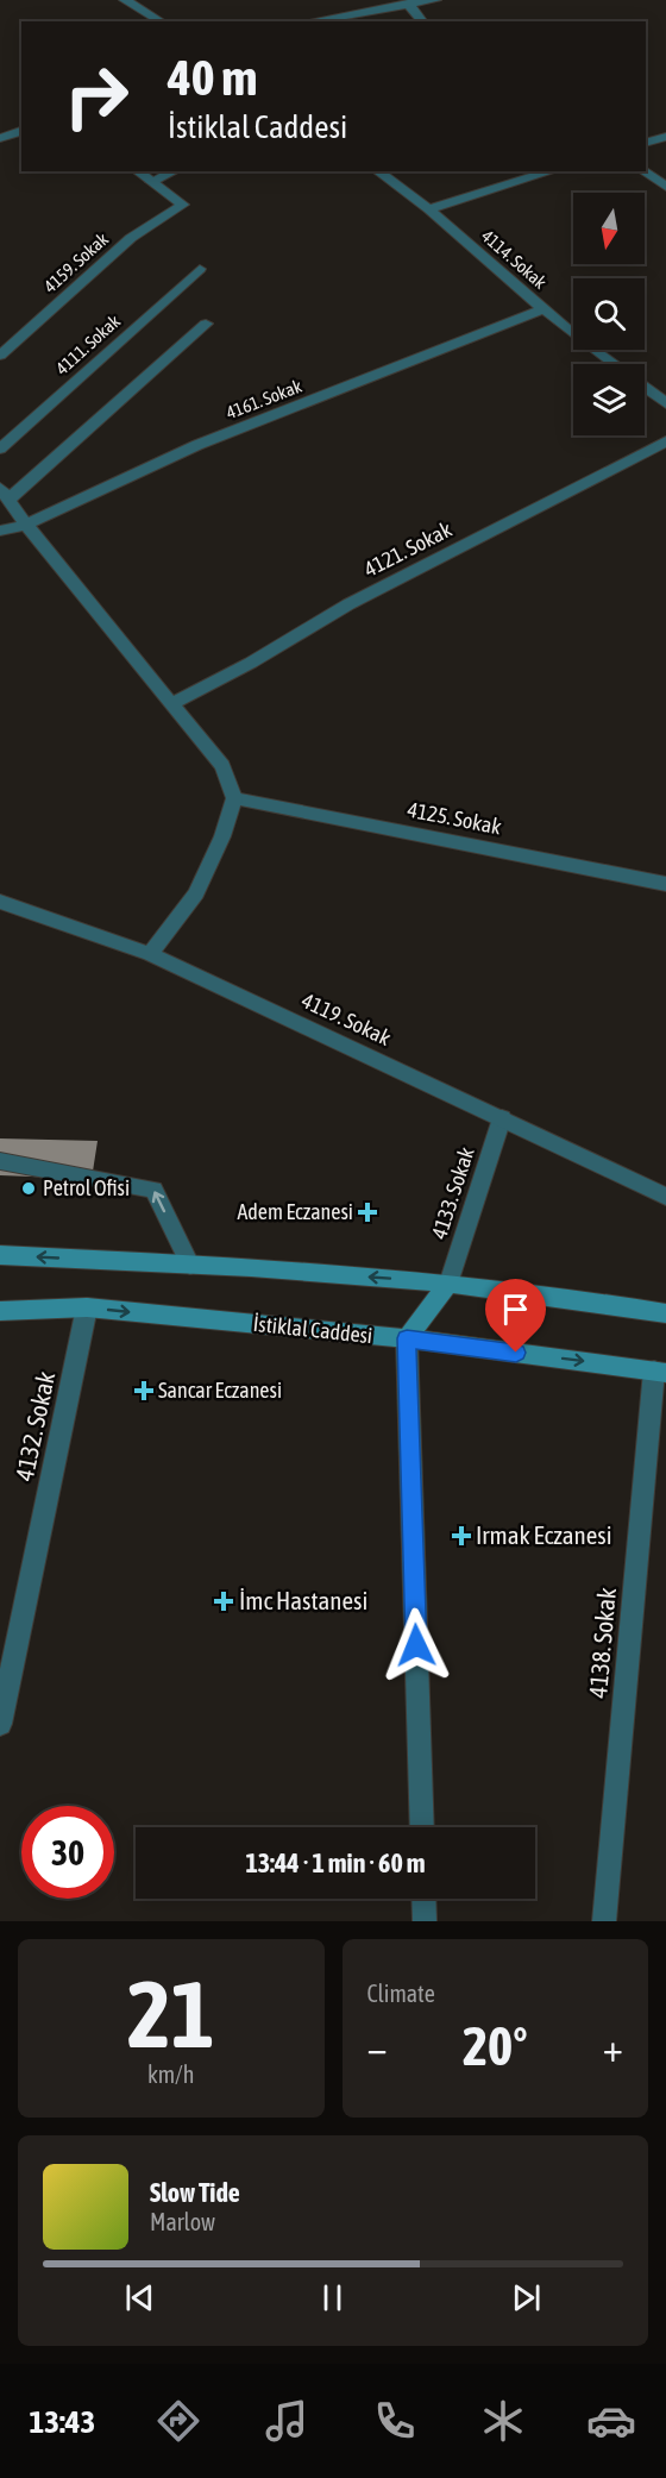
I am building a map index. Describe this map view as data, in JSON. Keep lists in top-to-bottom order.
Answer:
{
  "streets": {
    "main road": ["İstiklal Caddesi"],
    "street": [
      "4114. Sokak",
      "4159. Sokak",
      "4111. Sokak",
      "4161. Sokak",
      "4121. Sokak",
      "4125. Sokak",
      "4119. Sokak",
      "4133. Sokak",
      "4132. Sokak",
      "4138. Sokak"
    ]
  },
  "crossings": [
    ["4114. Sokak", "4161. Sokak"],
    ["4119. Sokak", "4133. Sokak"],
    ["İstiklal Caddesi", "4132. Sokak"],
    ["İstiklal Caddesi", "4138. Sokak"]
  ],
  "places": {
    "other": ["Petrol Ofisi"],
    "health": [
      "Adem Eczanesi",
      "Sancar Eczanesi",
      "Irmak Eczanesi",
      "İmc Hastanesi"
    ]
  },
  "north": "bottom",
  "page": {
    "turn": ["40 m", "İstiklal Caddesi"],
    "limit": "30",
    "trip": "13:44 · 1 min · 60 m",
    "tile": [
      ["21", "km/h"],
      "Climate"
    ],
    "heat": ["−", "20°", "+"],
    "song": ["Slow Tide", "Marlow"],
    "tabs": "13:43"
  }
}
